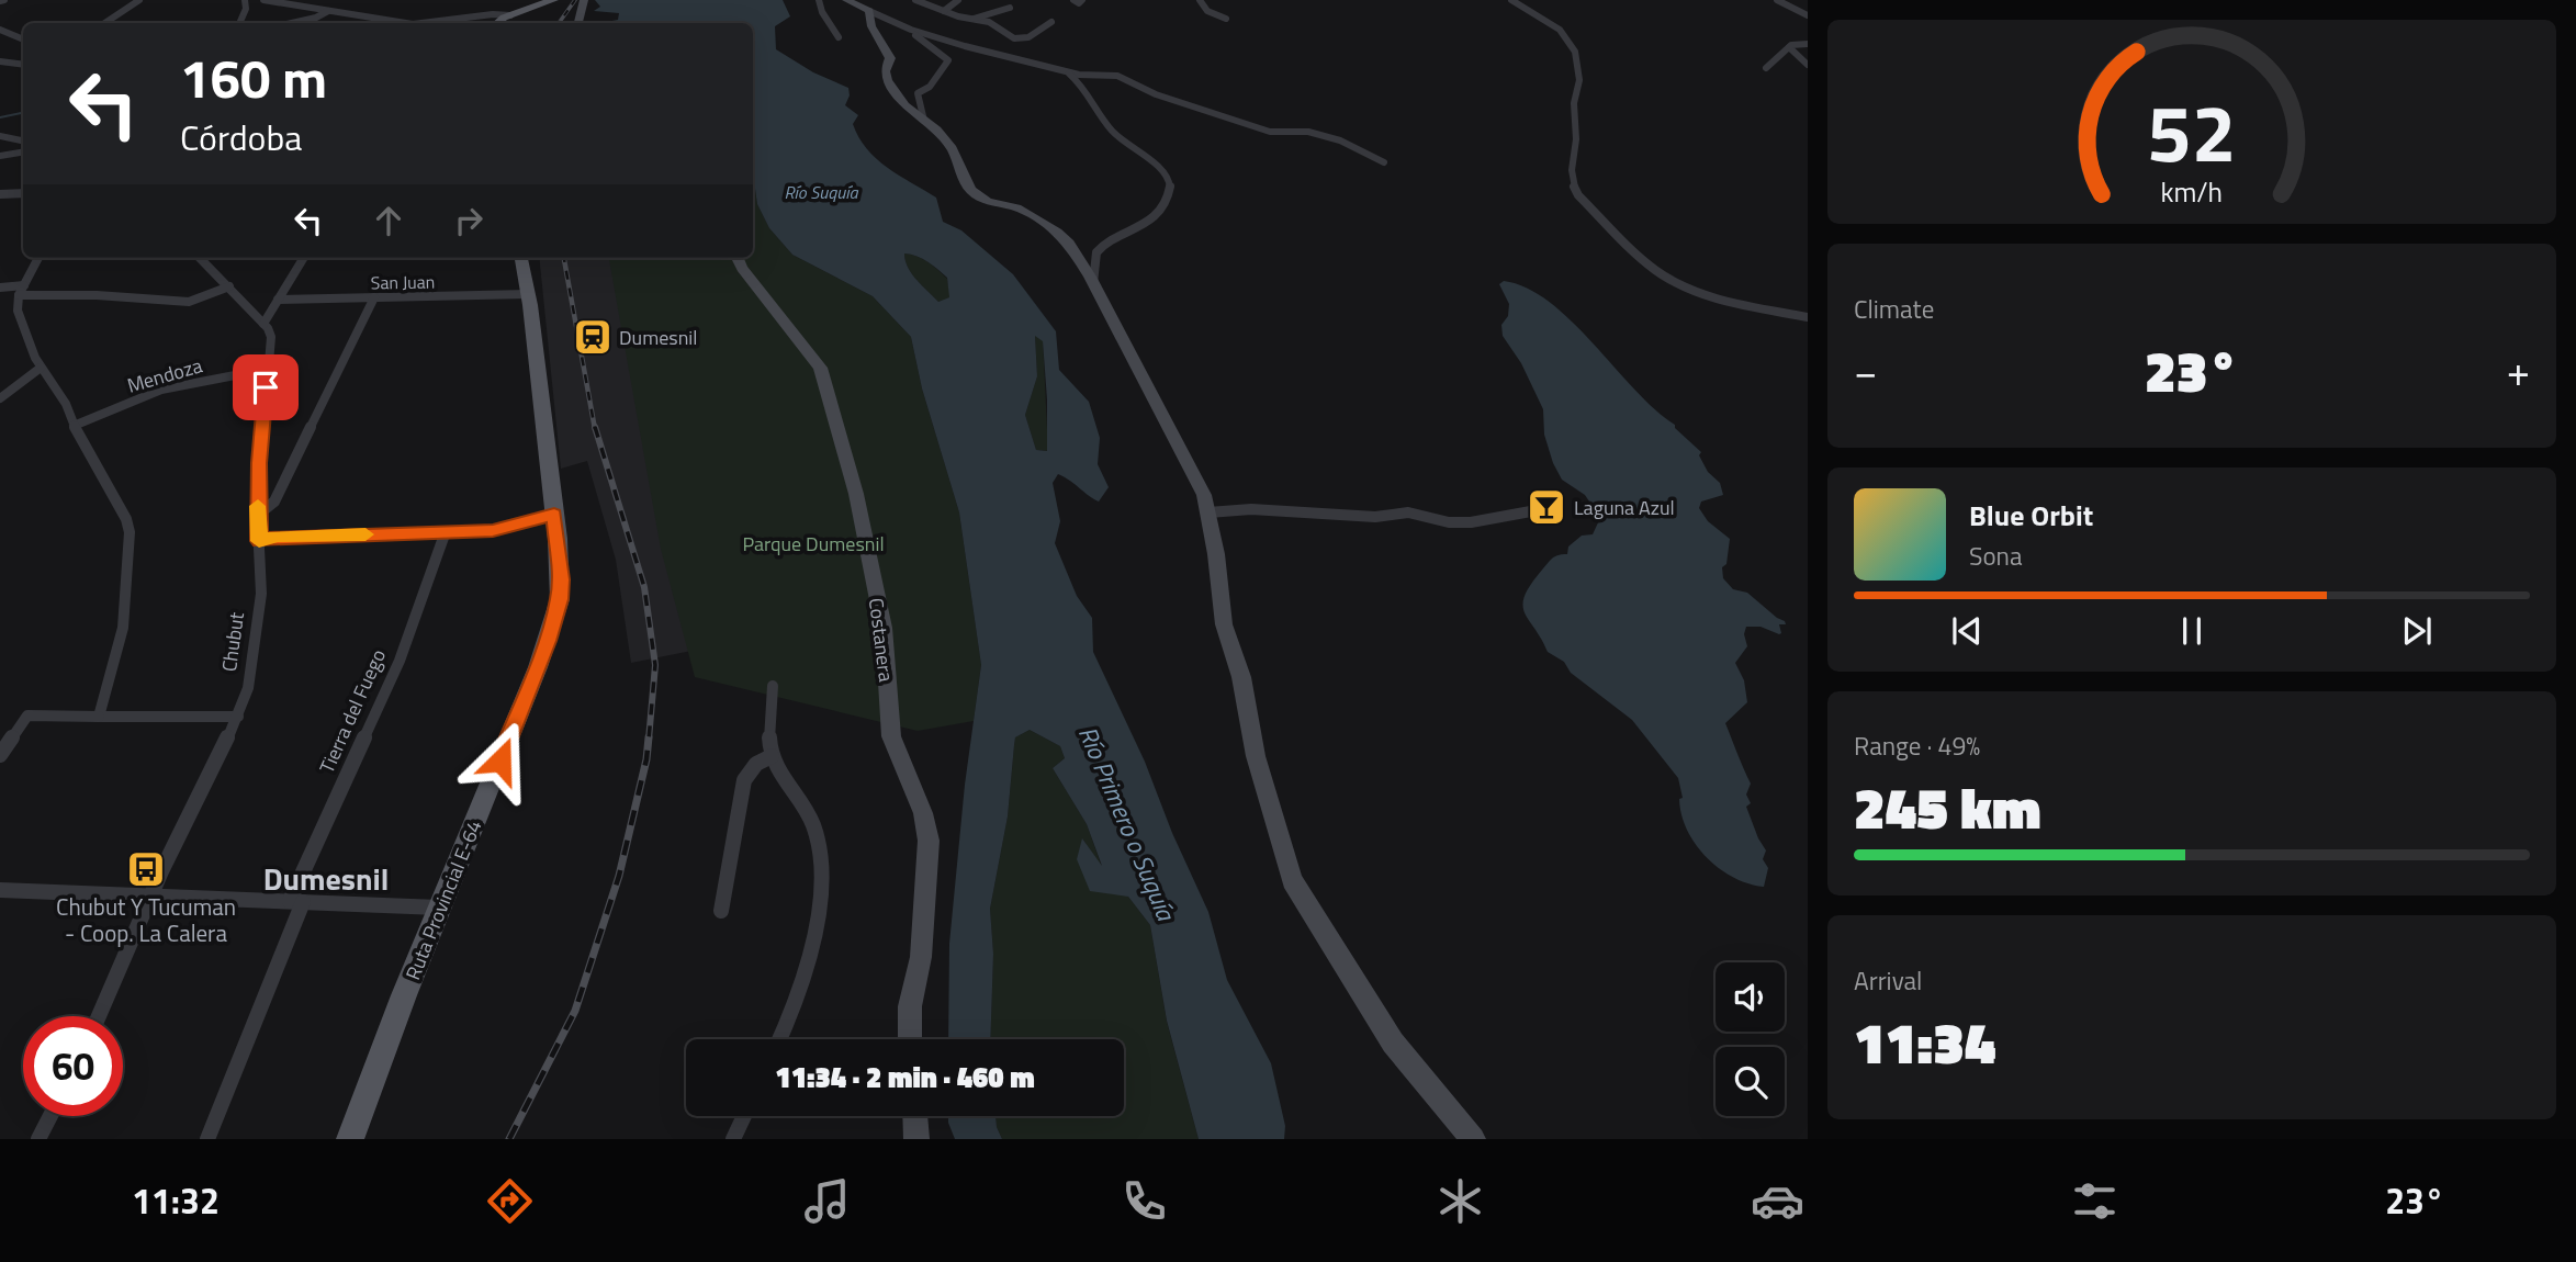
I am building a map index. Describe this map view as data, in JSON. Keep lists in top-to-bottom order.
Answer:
{
  "streets": {
    "main road": ["Ruta Provincial E-64"],
    "street": [
      "San Juan",
      "Mendoza",
      "Costanera",
      "Chubut",
      "Tierra del Fuego"
    ]
  },
  "crossings": [
    ["San Juan", "Ruta Provincial E-64"],
    ["Mendoza", "Chubut"]
  ],
  "districts": ["Dumesnil"],
  "water": ["Río Suquía", "Río Primero o Suquía"],
  "parks": ["Parque Dumesnil"],
  "places": {
    "station": ["Dumesnil"],
    "bar": ["Laguna Azul"],
    "bus stop": ["Chubut Y Tucuman - Coop. La Calera"]
  },
  "page": {
    "turn": ["160 m", "Córdoba"],
    "tile": [
      "Climate",
      ["Range · 49%", "245 km"],
      ["Arrival", "11:34"]
    ],
    "heat": ["−", "23°", "+"],
    "song": ["Blue Orbit", "Sona"],
    "limit": "60",
    "trip": "11:34 · 2 min · 460 m",
    "tabs": ["11:32", "23°"],
    "gauge": ["52", "km/h"]
  }
}
